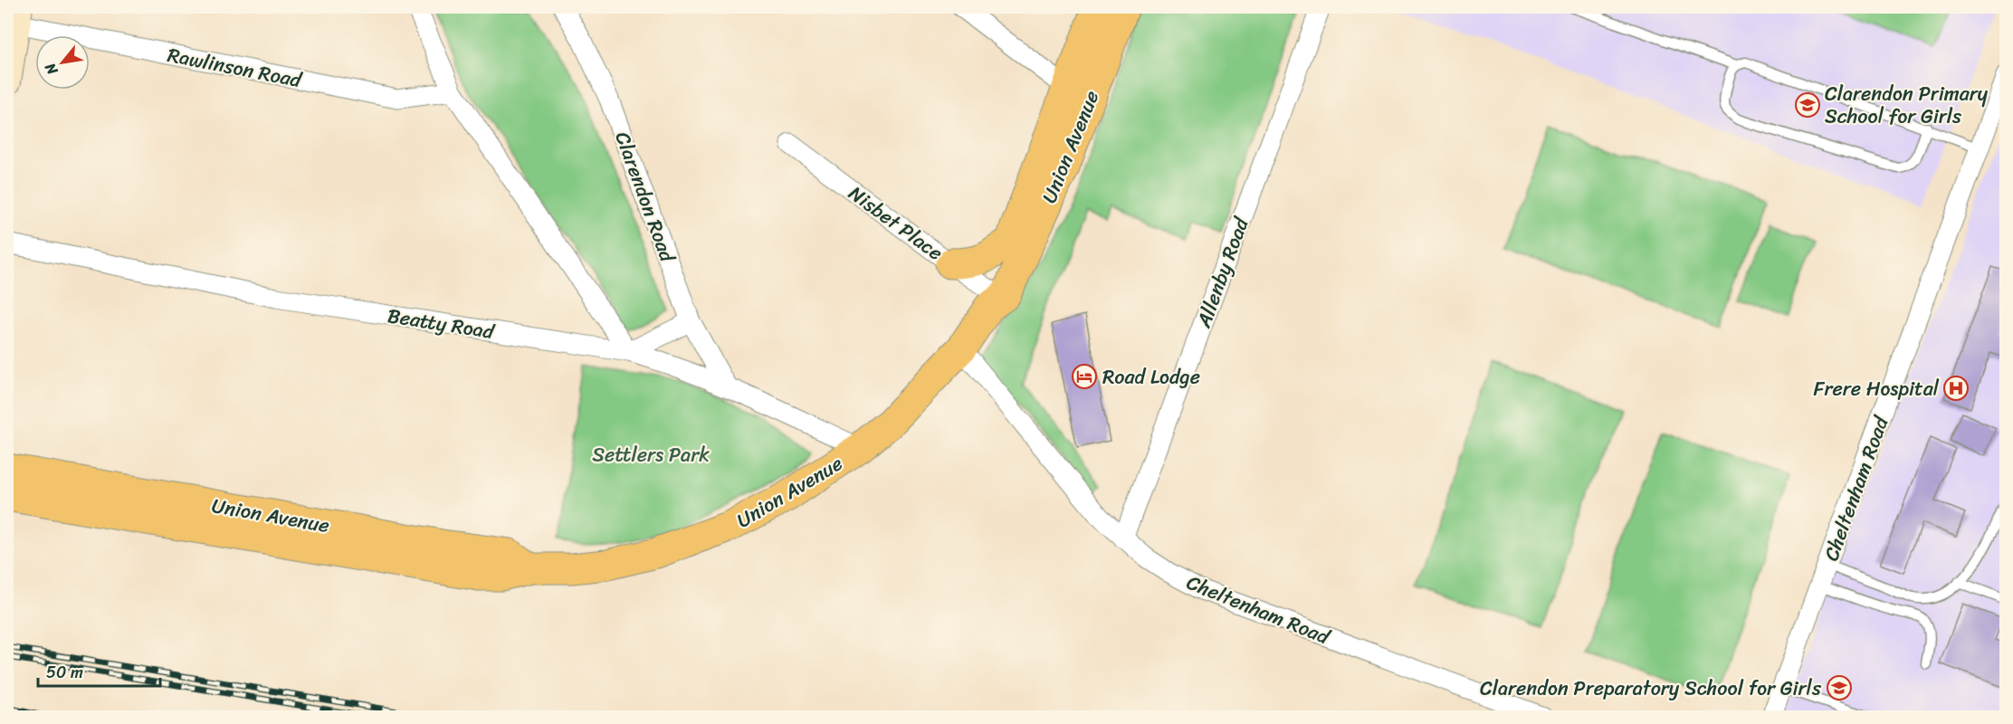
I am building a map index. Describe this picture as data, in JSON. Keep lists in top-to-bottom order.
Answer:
{
  "streets": {
    "main road": ["Union Avenue"],
    "street": [
      "Rawlinson Road",
      "Clarendon Road",
      "Nisbet Place",
      "Allenby Road",
      "Beatty Road",
      "Cheltenham Road"
    ]
  },
  "crossings": [
    ["Union Avenue", "Nisbet Place"],
    ["Union Avenue", "Beatty Road"],
    ["Union Avenue", "Cheltenham Road"],
    ["Clarendon Road", "Beatty Road"],
    ["Allenby Road", "Cheltenham Road"]
  ],
  "parks": ["Settlers Park"],
  "places": {
    "school or university": ["Clarendon Primary School for Girls", "Clarendon Preparatory School for Girls"],
    "hotel": ["Road Lodge"],
    "hospital": ["Frere Hospital"]
  },
  "scale_bar": "50 m",
  "north": "bottom left"
}
